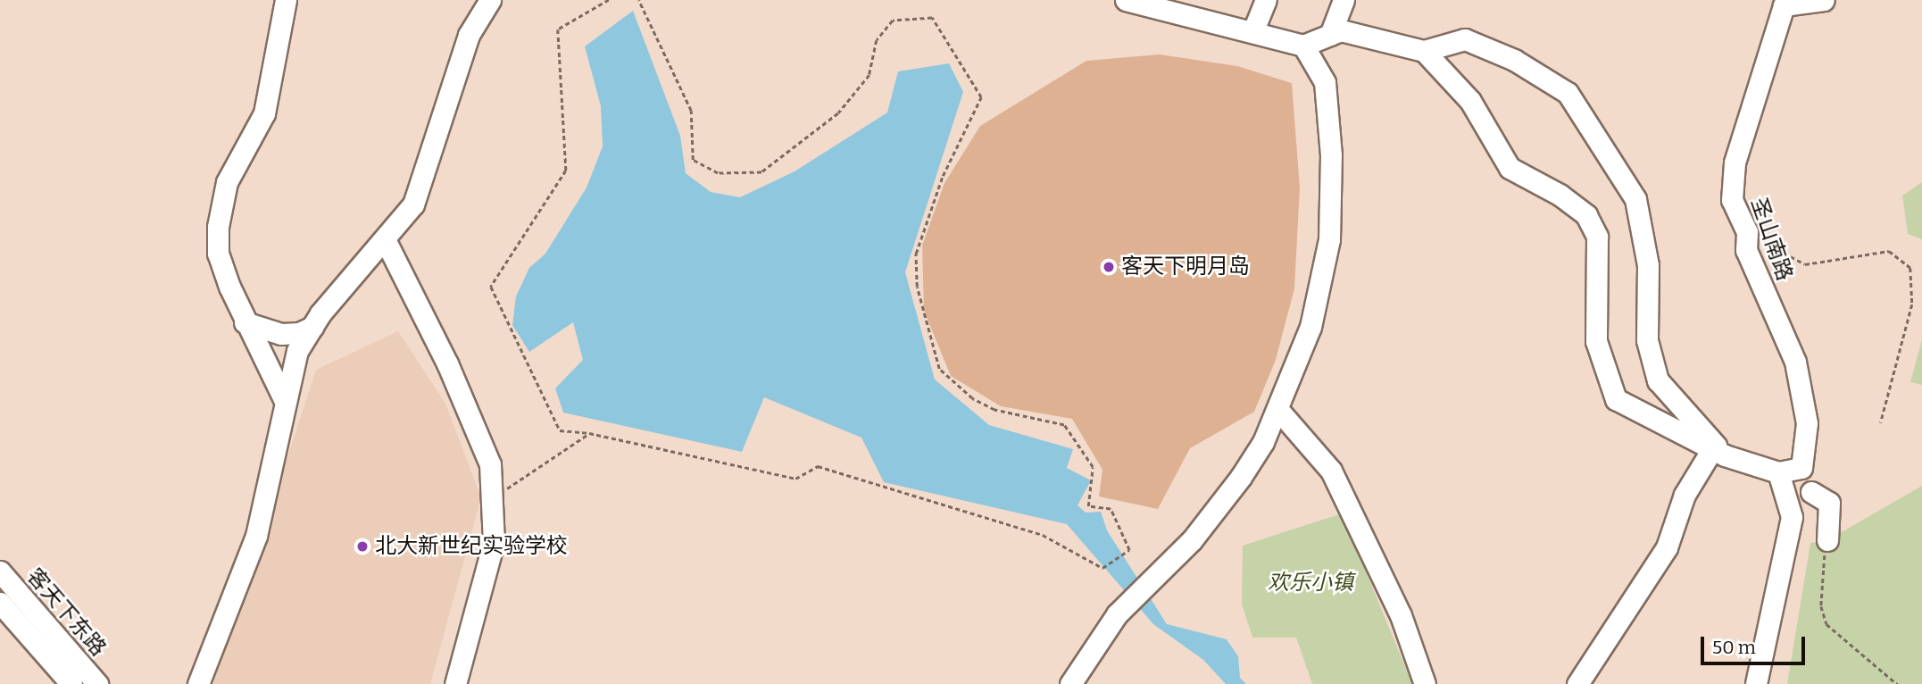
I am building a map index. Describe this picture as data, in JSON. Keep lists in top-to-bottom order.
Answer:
{
  "streets": {
    "street": ["圣山南路", "客天下东路"]
  },
  "parks": ["欢乐小镇"],
  "places": ["客天下明月岛", "北大新世纪实验学校"],
  "scale_bar": "50 m"
}
